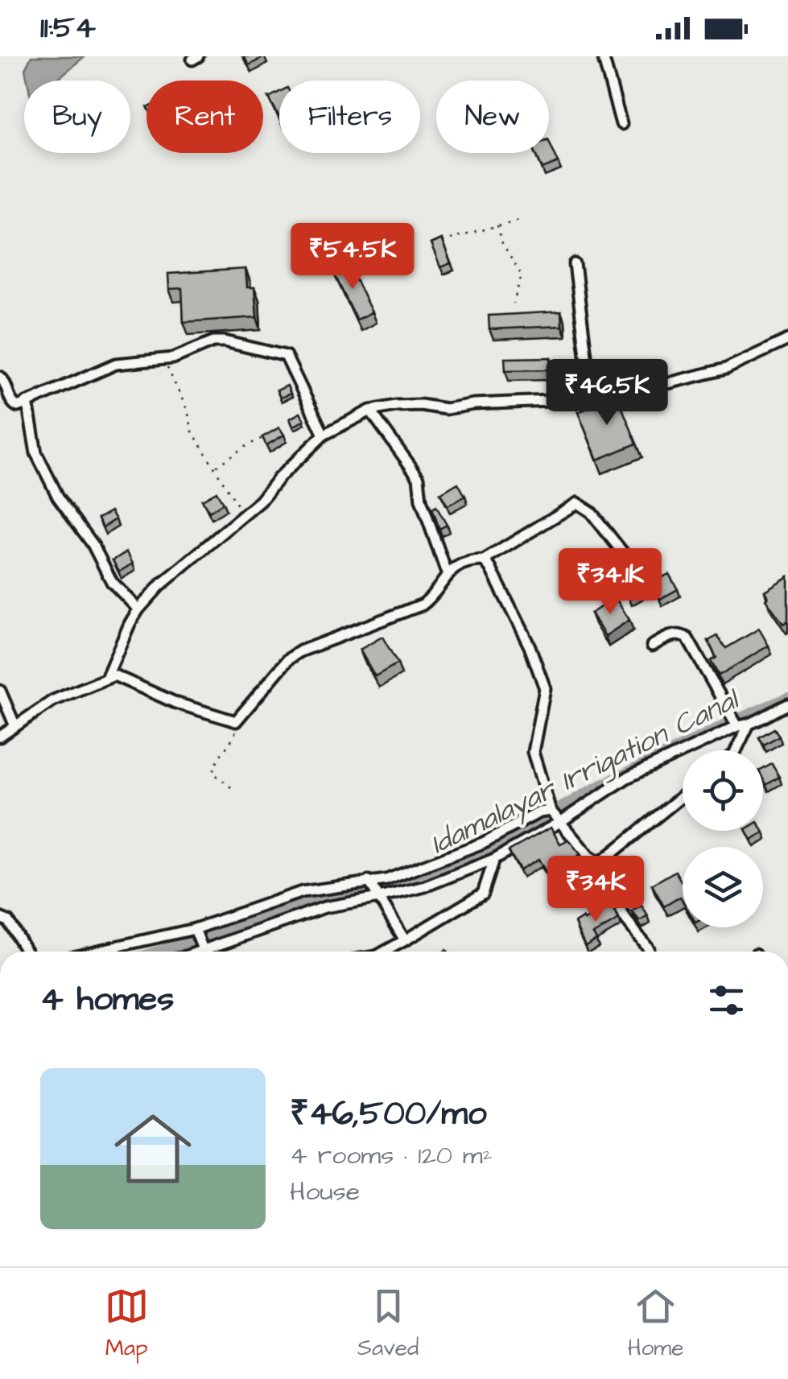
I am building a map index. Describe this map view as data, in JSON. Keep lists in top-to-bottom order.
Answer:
{
  "water": ["Idamalayar Irrigation Canal"],
  "page": {
    "status": "11:54",
    "chip": [
      "Buy",
      "Rent",
      "Filters",
      "New"
    ],
    "price": [
      "₹54.5K",
      "₹46.5K",
      "₹34.1K",
      "₹34K"
    ],
    "heading": "4 homes",
    "list": [
      {
        "name": "₹46,500/mo",
        "note": "4 rooms · 120 m² · House"
      }
    ],
    "tabs": ["Map", "Saved", "Home"]
  }
}
